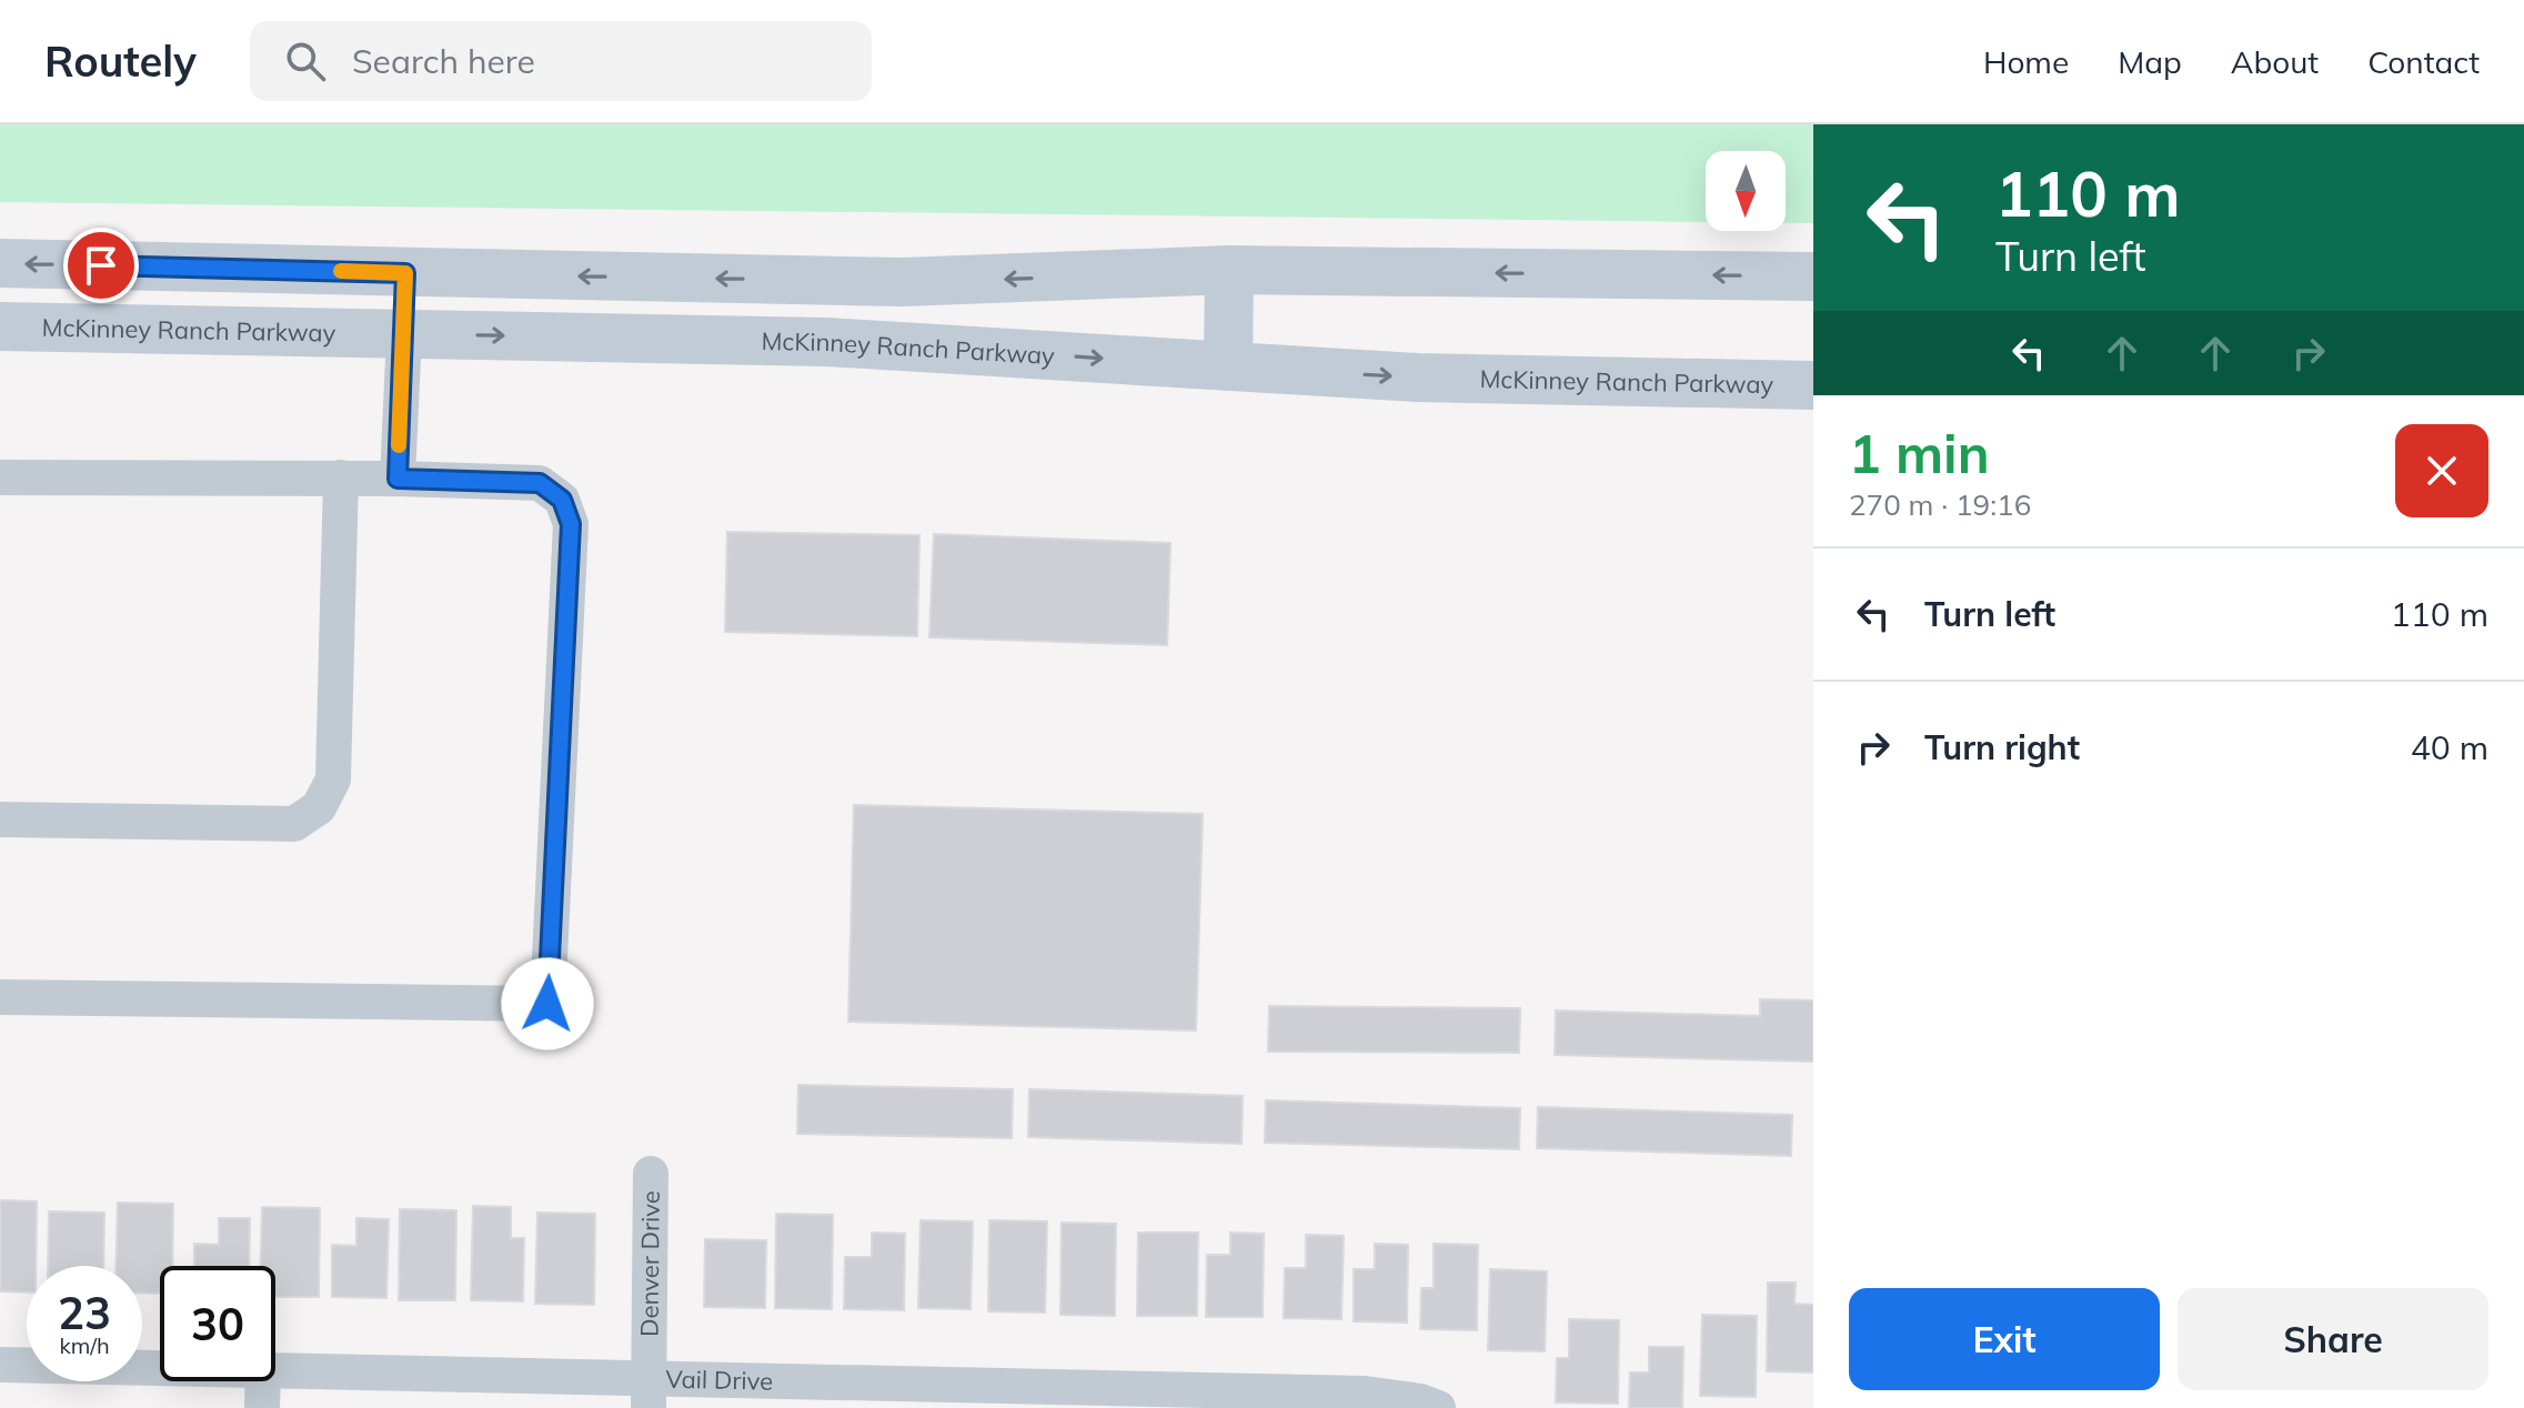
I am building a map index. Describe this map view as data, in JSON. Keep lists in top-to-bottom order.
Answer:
{
  "streets": {
    "main road": ["McKinney Ranch Parkway"],
    "street": ["Denver Drive", "Vail Drive"]
  },
  "crossings": [
    ["Denver Drive", "Vail Drive"]
  ],
  "north": "bottom",
  "page": {
    "header": "Routely",
    "search": "Search here",
    "nav": [
      "Home",
      "Map",
      "About",
      "Contact"
    ],
    "turn": ["110 m", "Turn left"],
    "heading": ["1 min", "270 m · 19:16"],
    "list": [
      {
        "name": "Turn left",
        "value": "110 m"
      },
      {
        "name": "Turn right",
        "value": "40 m"
      }
    ],
    "speed": "23 km/h",
    "limit": "30",
    "buttons": ["Exit", "Share"]
  }
}
